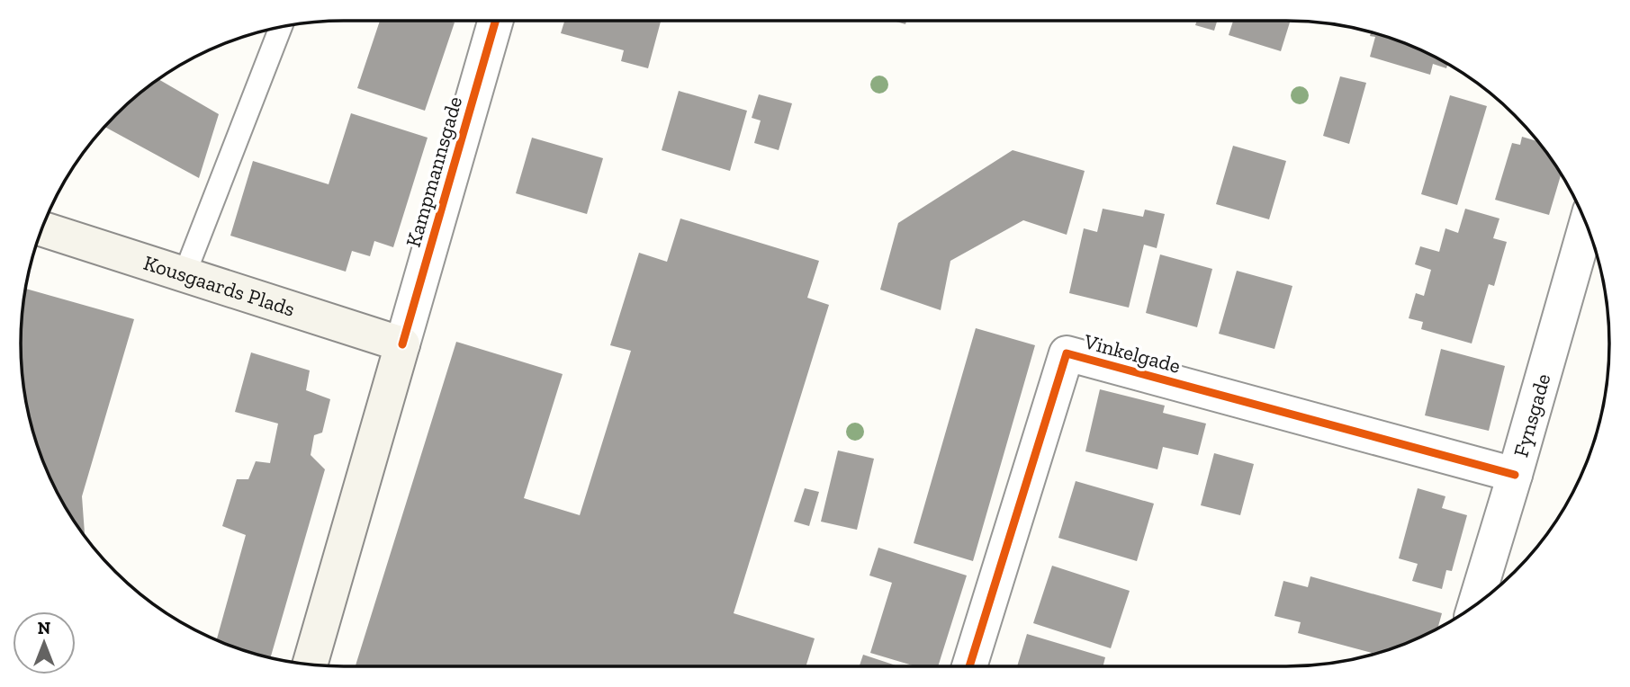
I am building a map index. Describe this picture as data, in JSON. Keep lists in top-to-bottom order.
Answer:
{
  "streets": {
    "main road": ["Kampmannsgade", "Kousgaards Plads"],
    "street": ["Vinkelgade", "Fynsgade"]
  },
  "crossings": [
    ["Kampmannsgade", "Kousgaards Plads"],
    ["Vinkelgade", "Fynsgade"]
  ],
  "north": "top"
}
